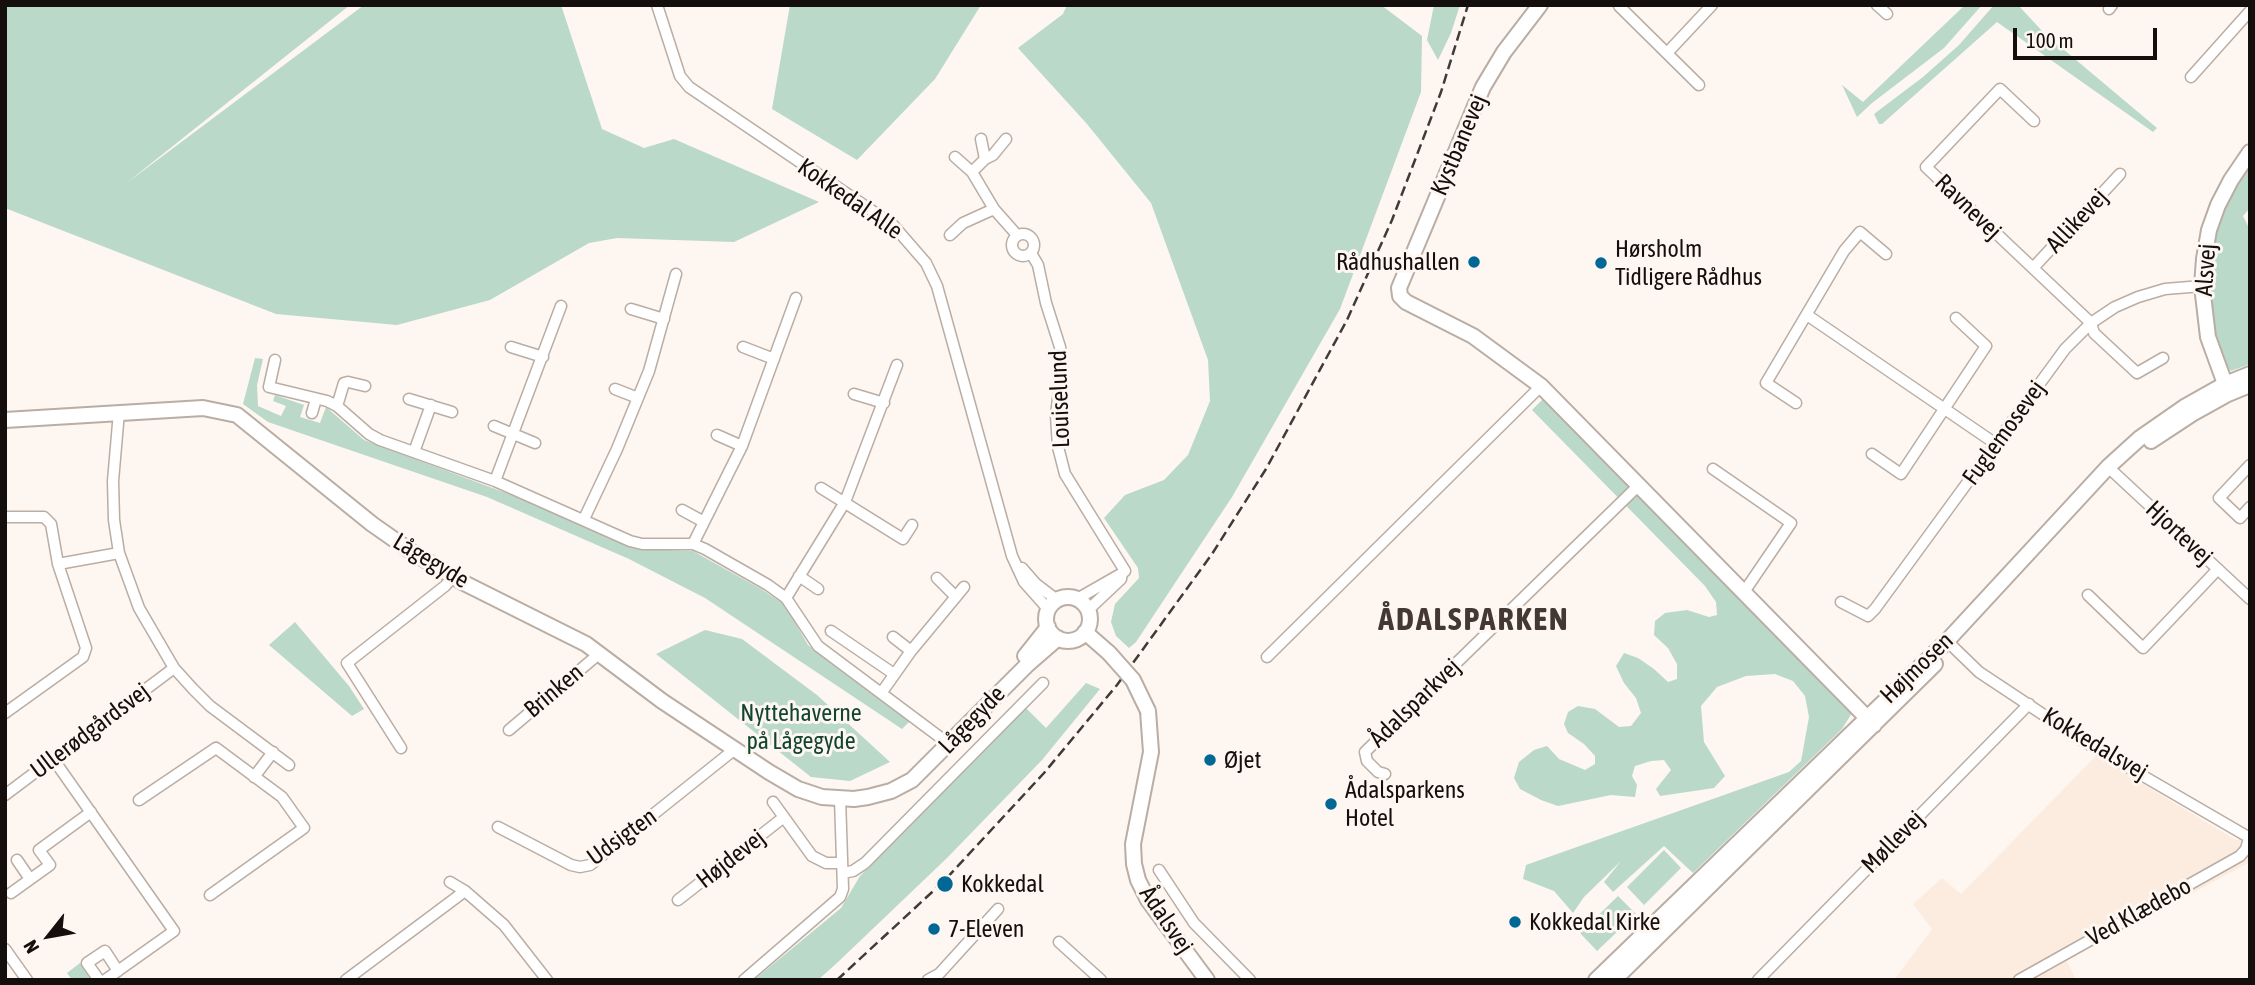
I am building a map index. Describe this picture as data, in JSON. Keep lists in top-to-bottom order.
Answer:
{
  "streets": {
    "street": [
      "Kystbanevej",
      "Kokkedal Alle",
      "Ravnevej",
      "Allikevej",
      "Alsvej",
      "Louiselund",
      "Fuglemosevej",
      "Hjortevej",
      "Lågegyde",
      "Højmosen",
      "Brinken",
      "Ådalsparkvej",
      "Ullerødgårdsvej",
      "Kokkedalsvej",
      "Udsigten",
      "Møllevej",
      "Højdevej",
      "Ved Klædebo",
      "Ådalsvej"
    ]
  },
  "crossings": [
    ["Kokkedal Alle", "Lågegyde"],
    ["Kokkedal Alle", "Ådalsvej"],
    ["Ravnevej", "Allikevej"],
    ["Ravnevej", "Fuglemosevej"],
    ["Alsvej", "Fuglemosevej"],
    ["Alsvej", "Højmosen"],
    ["Hjortevej", "Højmosen"],
    ["Lågegyde", "Brinken"],
    ["Lågegyde", "Ullerødgårdsvej"],
    ["Lågegyde", "Udsigten"],
    ["Lågegyde", "Ådalsvej"],
    ["Højmosen", "Kokkedalsvej"],
    ["Kokkedalsvej", "Møllevej"],
    ["Kokkedalsvej", "Ved Klædebo"]
  ],
  "districts": ["ÅDALSPARKEN"],
  "parks": ["Nyttehaverne på Lågegyde"],
  "places": [
    "Rådhushallen",
    "Hørsholm Tidligere Rådhus",
    "Øjet",
    "Ådalsparkens Hotel",
    "Kokkedal",
    "Kokkedal Kirke",
    "7-Eleven"
  ],
  "scale_bar": "100 m",
  "north": "bottom left"
}
